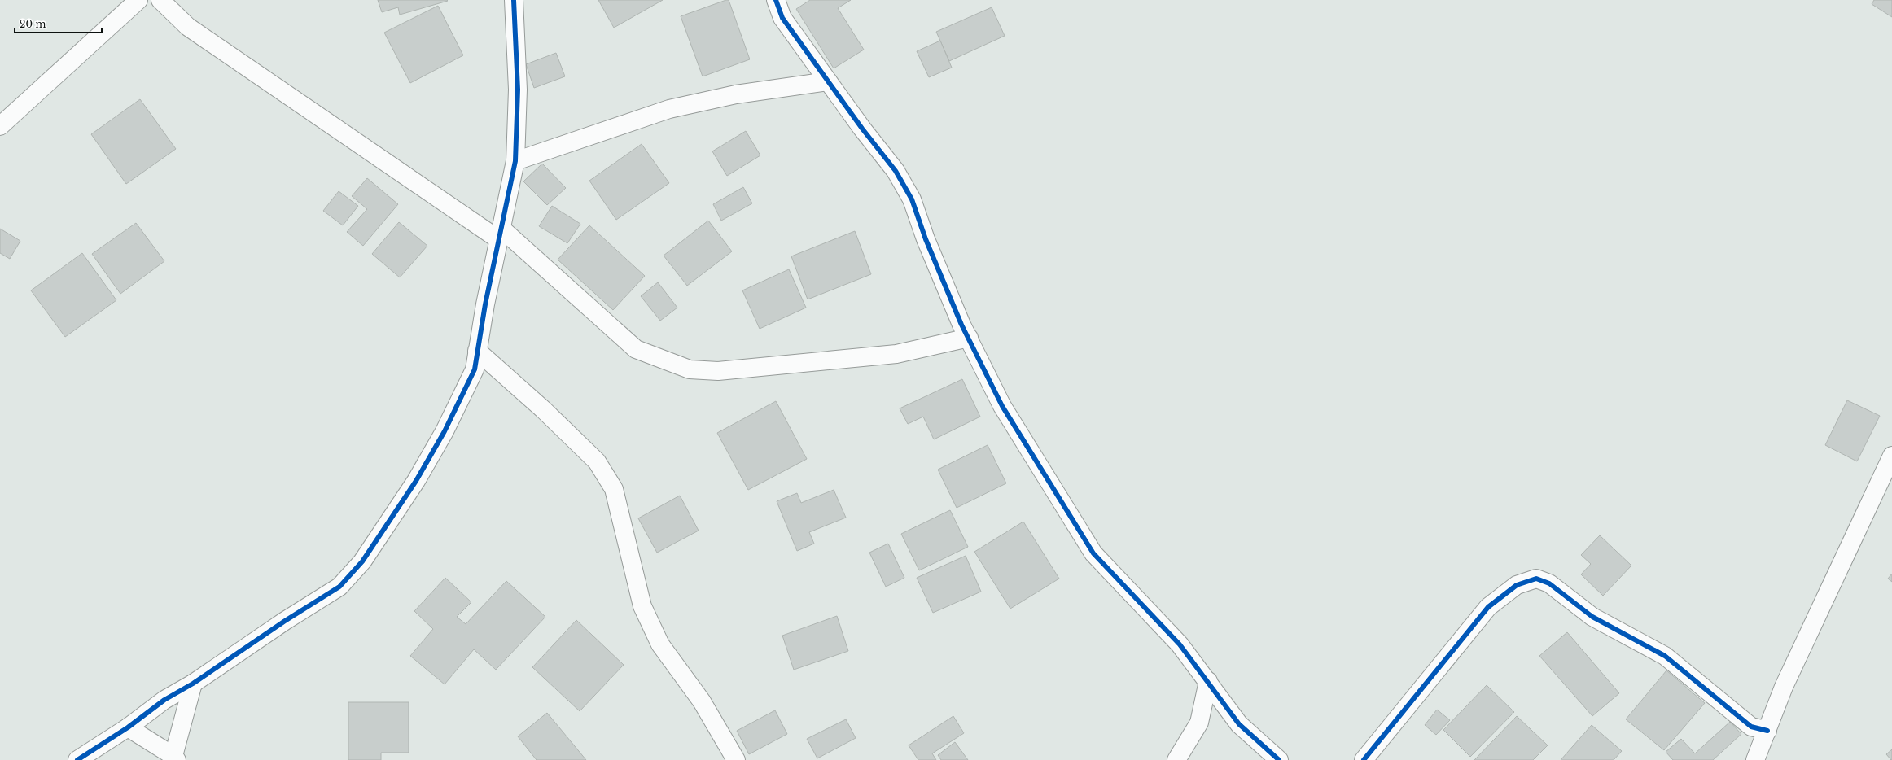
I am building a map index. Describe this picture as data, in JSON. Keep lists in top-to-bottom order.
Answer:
{
  "scale_bar": "20 m"
}
